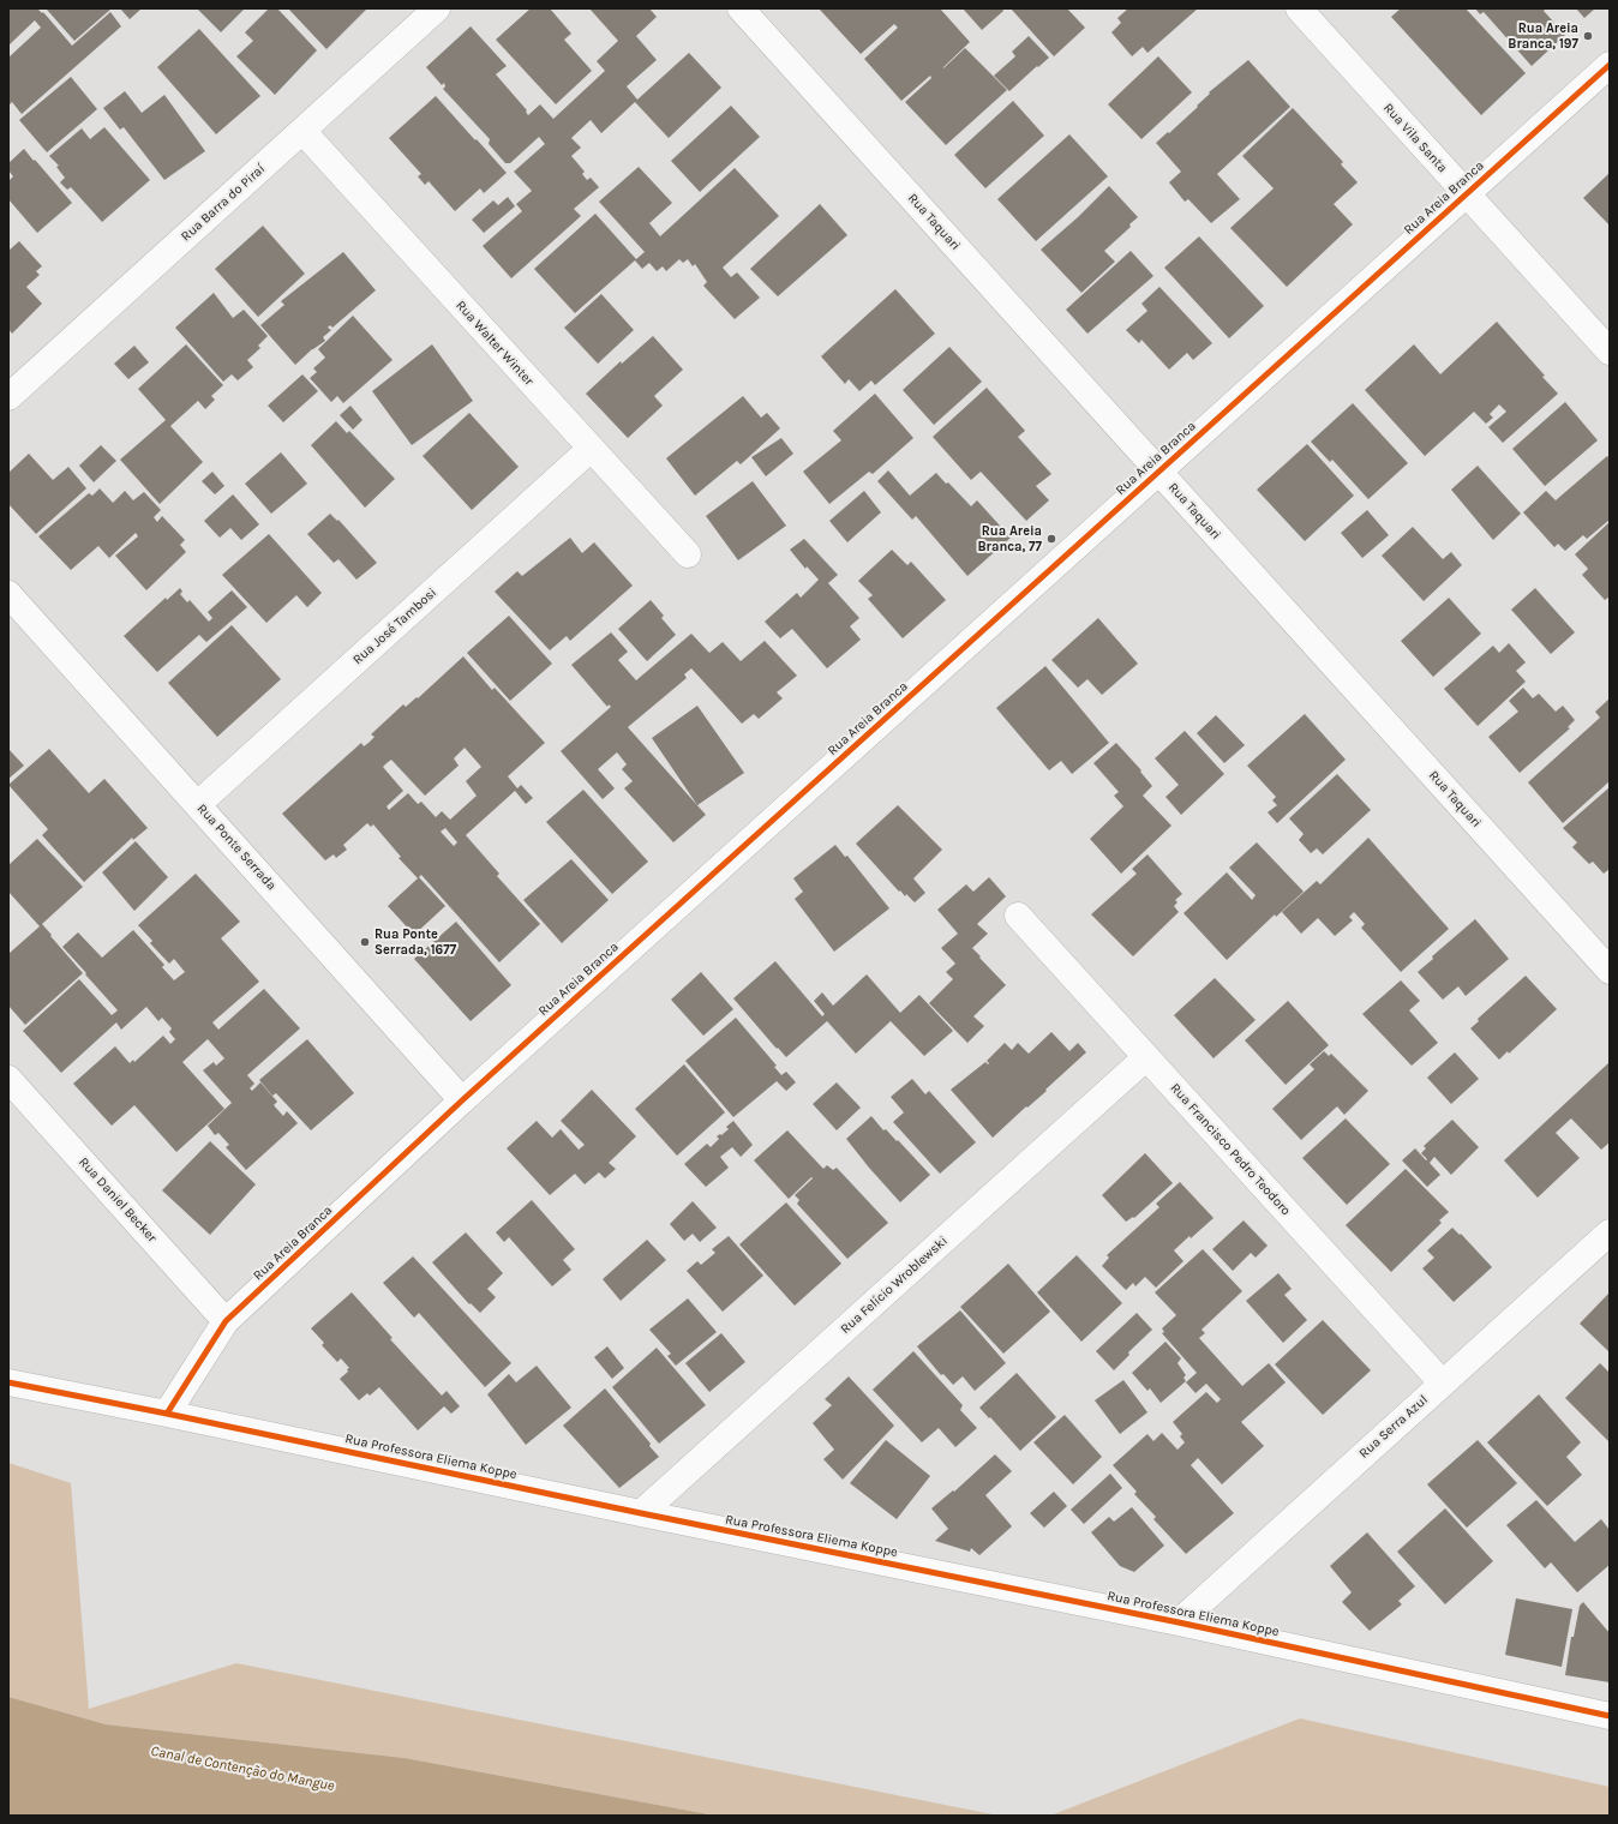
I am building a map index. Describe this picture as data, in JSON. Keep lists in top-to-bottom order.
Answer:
{
  "streets": {
    "street": [
      "Rua Vila Santa",
      "Rua Areia Branca",
      "Rua Barra do Piraí",
      "Rua Taquari",
      "Rua Walter Winter",
      "Rua José Tambosi",
      "Rua Ponte Serrada",
      "Rua Francisco Pedro Teodoro",
      "Rua Daniel Becker",
      "Rua Felício Wroblewski",
      "Rua Serra Azul",
      "Rua Professora Eliema Koppe"
    ]
  },
  "crossings": [
    ["Rua Vila Santa", "Rua Areia Branca"],
    ["Rua Areia Branca", "Rua Taquari"],
    ["Rua Areia Branca", "Rua Ponte Serrada"],
    ["Rua Areia Branca", "Rua Daniel Becker"],
    ["Rua Areia Branca", "Rua Professora Eliema Koppe"],
    ["Rua Barra do Piraí", "Rua Walter Winter"],
    ["Rua Walter Winter", "Rua José Tambosi"],
    ["Rua José Tambosi", "Rua Ponte Serrada"],
    ["Rua Francisco Pedro Teodoro", "Rua Felício Wroblewski"],
    ["Rua Francisco Pedro Teodoro", "Rua Serra Azul"],
    ["Rua Felício Wroblewski", "Rua Professora Eliema Koppe"],
    ["Rua Serra Azul", "Rua Professora Eliema Koppe"]
  ],
  "water": ["Canal de Contenção do Mangue"],
  "places": ["Rua Areia Branca, 197", "Rua Areia Branca, 77", "Rua Ponte Serrada, 1677"]
}
